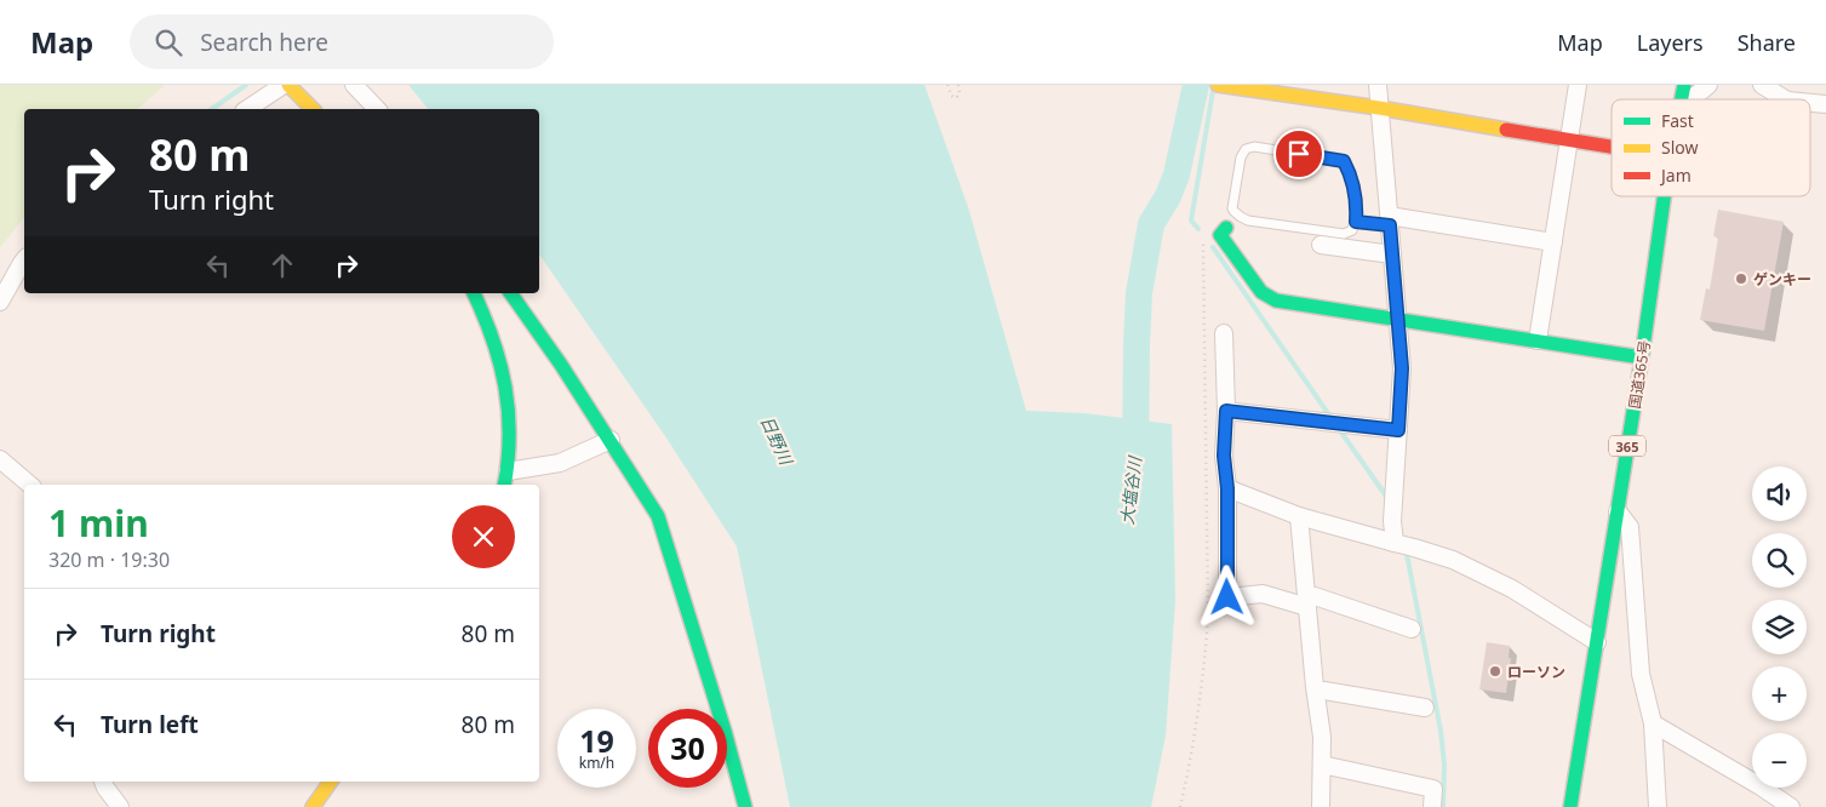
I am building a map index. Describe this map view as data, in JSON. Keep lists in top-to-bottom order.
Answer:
{
  "streets": {
    "main road": ["国道365号", "365"]
  },
  "water": ["日野川", "大塩谷川"],
  "places": ["ゲンキー", "ローソン"],
  "legend": ["Fast", "Slow", "Jam"],
  "page": {
    "header": "Map",
    "search": "Search here",
    "nav": ["Map", "Layers", "Share"],
    "turn": ["80 m", "Turn right"],
    "map_buttons": ["+", "−"],
    "heading": ["1 min", "320 m · 19:30"],
    "list": [
      {
        "name": "Turn right",
        "value": "80 m"
      },
      {
        "name": "Turn left",
        "value": "80 m"
      }
    ],
    "speed": "19 km/h",
    "limit": "30"
  }
}
